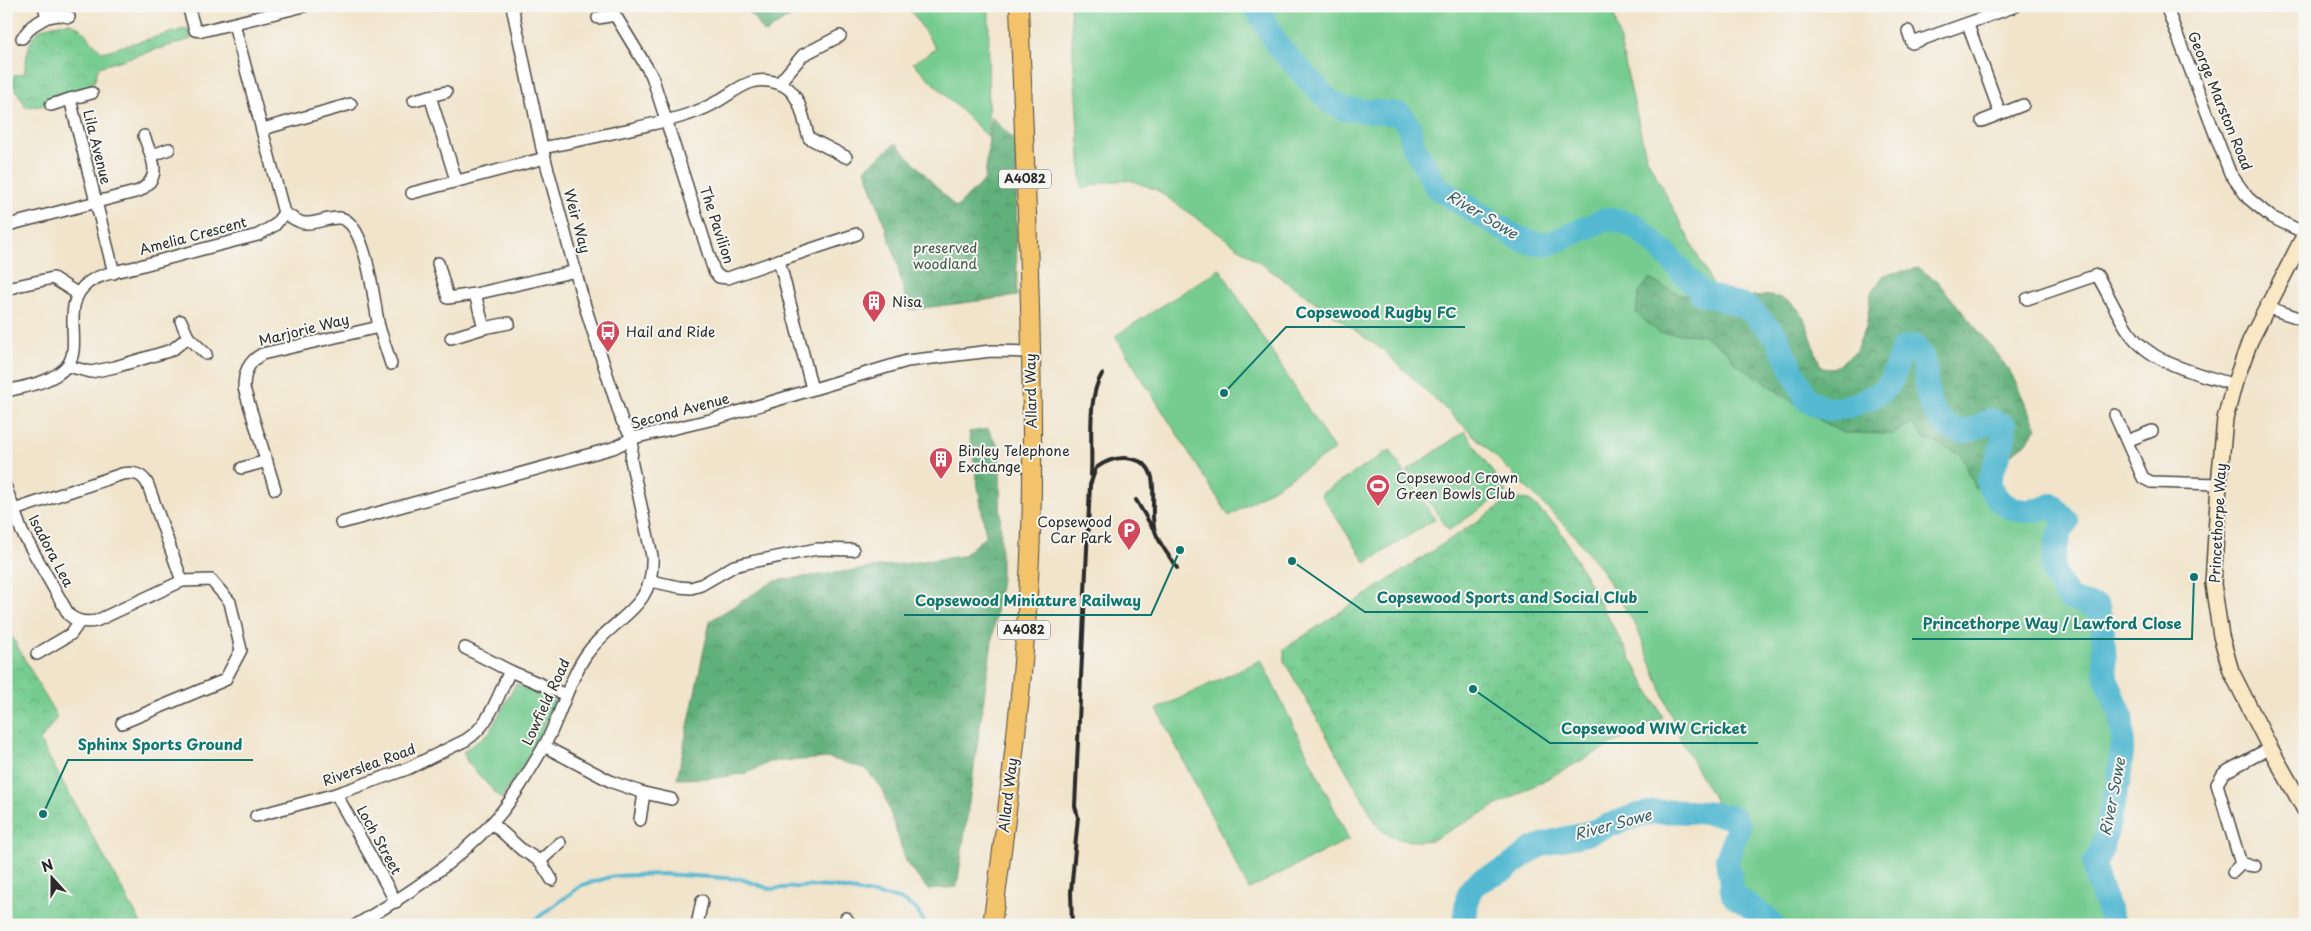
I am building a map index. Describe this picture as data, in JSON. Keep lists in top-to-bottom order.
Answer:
{
  "streets": {
    "main road": ["A4082", "Allard Way"],
    "street": [
      "George Marston Road",
      "Lila Avenue",
      "Weir Way",
      "The Pavilion",
      "Amelia Crescent",
      "Marjorie Way",
      "Second Avenue",
      "Princethorpe Way",
      "Isadora Lea",
      "Lowfield Road",
      "Riverslea Road",
      "Loch Street"
    ]
  },
  "crossings": [
    ["George Marston Road", "Princethorpe Way"],
    ["Lila Avenue", "Amelia Crescent"],
    ["Weir Way", "Second Avenue"],
    ["Weir Way", "Lowfield Road"],
    ["Allard Way", "Second Avenue"],
    ["Second Avenue", "Lowfield Road"],
    ["Lowfield Road", "Loch Street"],
    ["Riverslea Road", "Loch Street"]
  ],
  "water": ["River Sowe"],
  "parks": ["preserved woodland"],
  "places": {
    "building": ["Nisa", "Binley Telephone Exchange"],
    "bus stop": ["Hail and Ride"],
    "other": [
      "Copsewood Rugby FC",
      "Copsewood Miniature Railway",
      "Copsewood Sports and Social Club",
      "Princethorpe Way / Lawford Close",
      "Copsewood WIW Cricket",
      "Sphinx Sports Ground"
    ],
    "sports": ["Copsewood Crown Green Bowls Club"],
    "parking": ["Copsewood Car Park"]
  },
  "north": "top"
}
